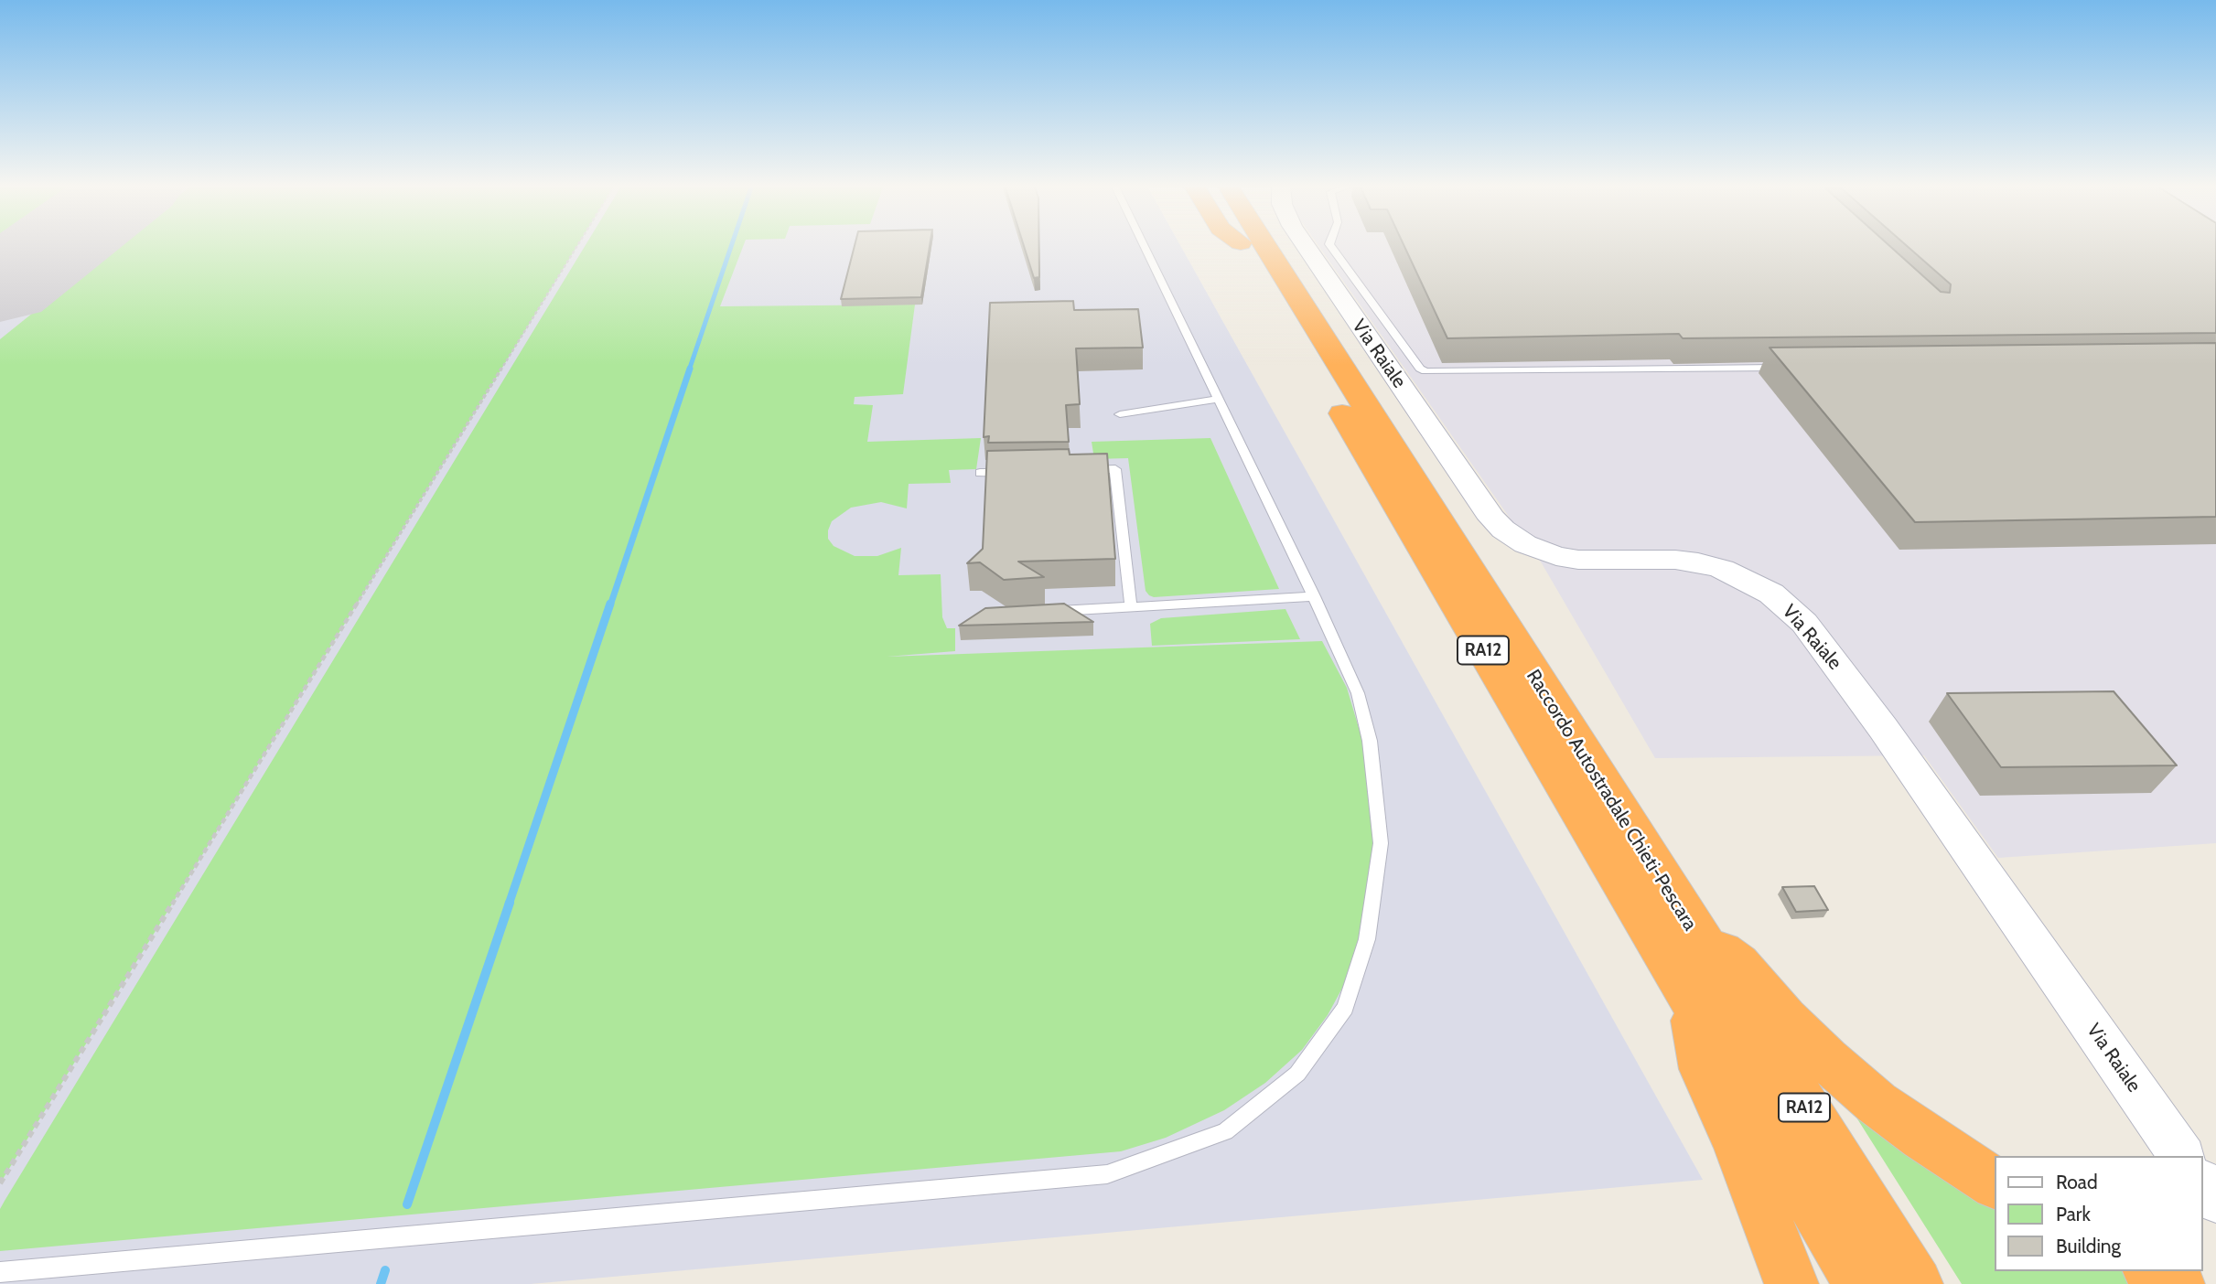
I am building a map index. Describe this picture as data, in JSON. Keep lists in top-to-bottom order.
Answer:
{
  "streets": {
    "highway": ["RA12", "Raccordo Autostradale Chieti-Pescara"],
    "street": ["Via Raiale"]
  },
  "legend": ["Road", "Park", "Building"]
}
